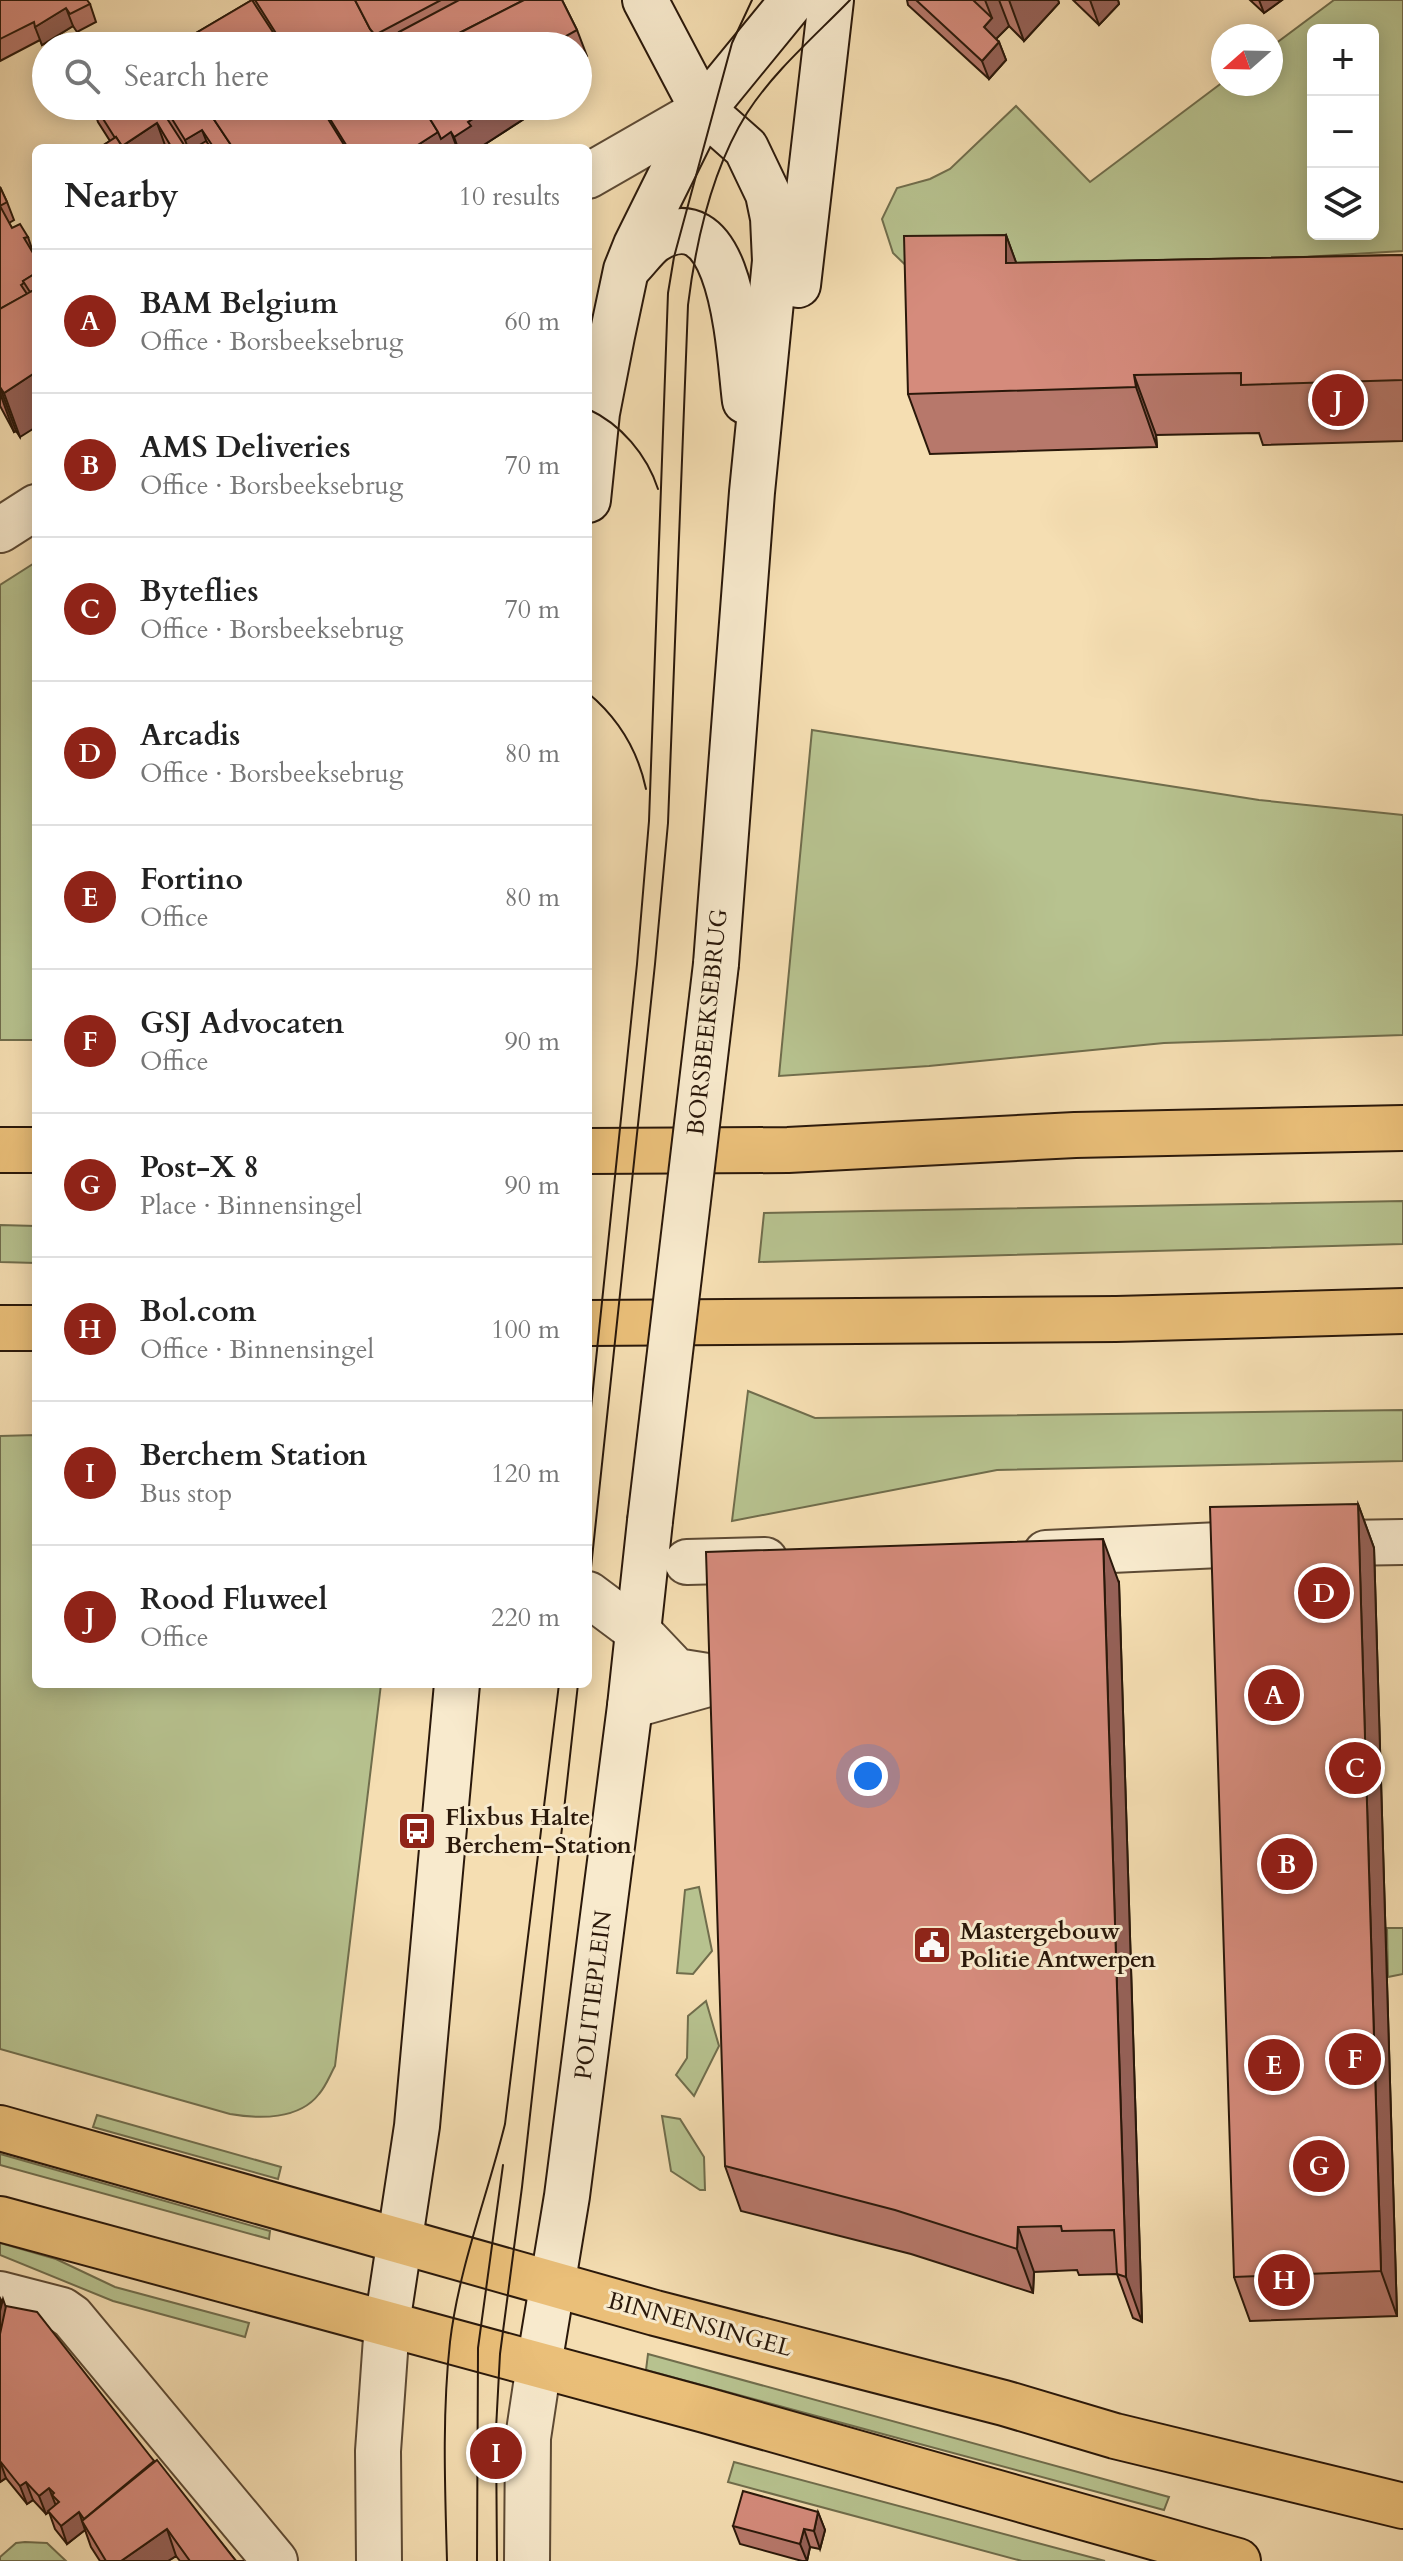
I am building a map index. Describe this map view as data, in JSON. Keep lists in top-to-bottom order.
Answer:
{
  "streets": {
    "main road": ["BINNENSINGEL"],
    "street": ["BORSBEEKSEBRUG", "POLITIEPLEIN"]
  },
  "crossings": [
    ["BORSBEEKSEBRUG", "POLITIEPLEIN"],
    ["POLITIEPLEIN", "BINNENSINGEL"]
  ],
  "places": {
    "bus stop": ["Flixbus Halte Berchem-Station"],
    "public building": ["Mastergebouw Politie Antwerpen"]
  },
  "north": "left",
  "page": {
    "map_buttons": ["+", "−"],
    "search": "Search here",
    "heading": ["Nearby", "10 results"],
    "list": [
      {
        "mark": "A",
        "name": "BAM Belgium",
        "note": "Office · Borsbeeksebrug",
        "value": "60 m"
      },
      {
        "mark": "B",
        "name": "AMS Deliveries",
        "note": "Office · Borsbeeksebrug",
        "value": "70 m"
      },
      {
        "mark": "C",
        "name": "Byteflies",
        "note": "Office · Borsbeeksebrug",
        "value": "70 m"
      },
      {
        "mark": "D",
        "name": "Arcadis",
        "note": "Office · Borsbeeksebrug",
        "value": "80 m"
      },
      {
        "mark": "E",
        "name": "Fortino",
        "note": "Office",
        "value": "80 m"
      },
      {
        "mark": "F",
        "name": "GSJ Advocaten",
        "note": "Office",
        "value": "90 m"
      },
      {
        "mark": "G",
        "name": "Post-X 8",
        "note": "Place · Binnensingel",
        "value": "90 m"
      },
      {
        "mark": "H",
        "name": "Bol.com",
        "note": "Office · Binnensingel",
        "value": "100 m"
      },
      {
        "mark": "I",
        "name": "Berchem Station",
        "note": "Bus stop",
        "value": "120 m"
      },
      {
        "mark": "J",
        "name": "Rood Fluweel",
        "note": "Office",
        "value": "220 m"
      }
    ],
    "pins": [
      "J",
      "D",
      "A",
      "C",
      "B",
      "F",
      "E",
      "G",
      "H",
      "I"
    ]
  }
}
